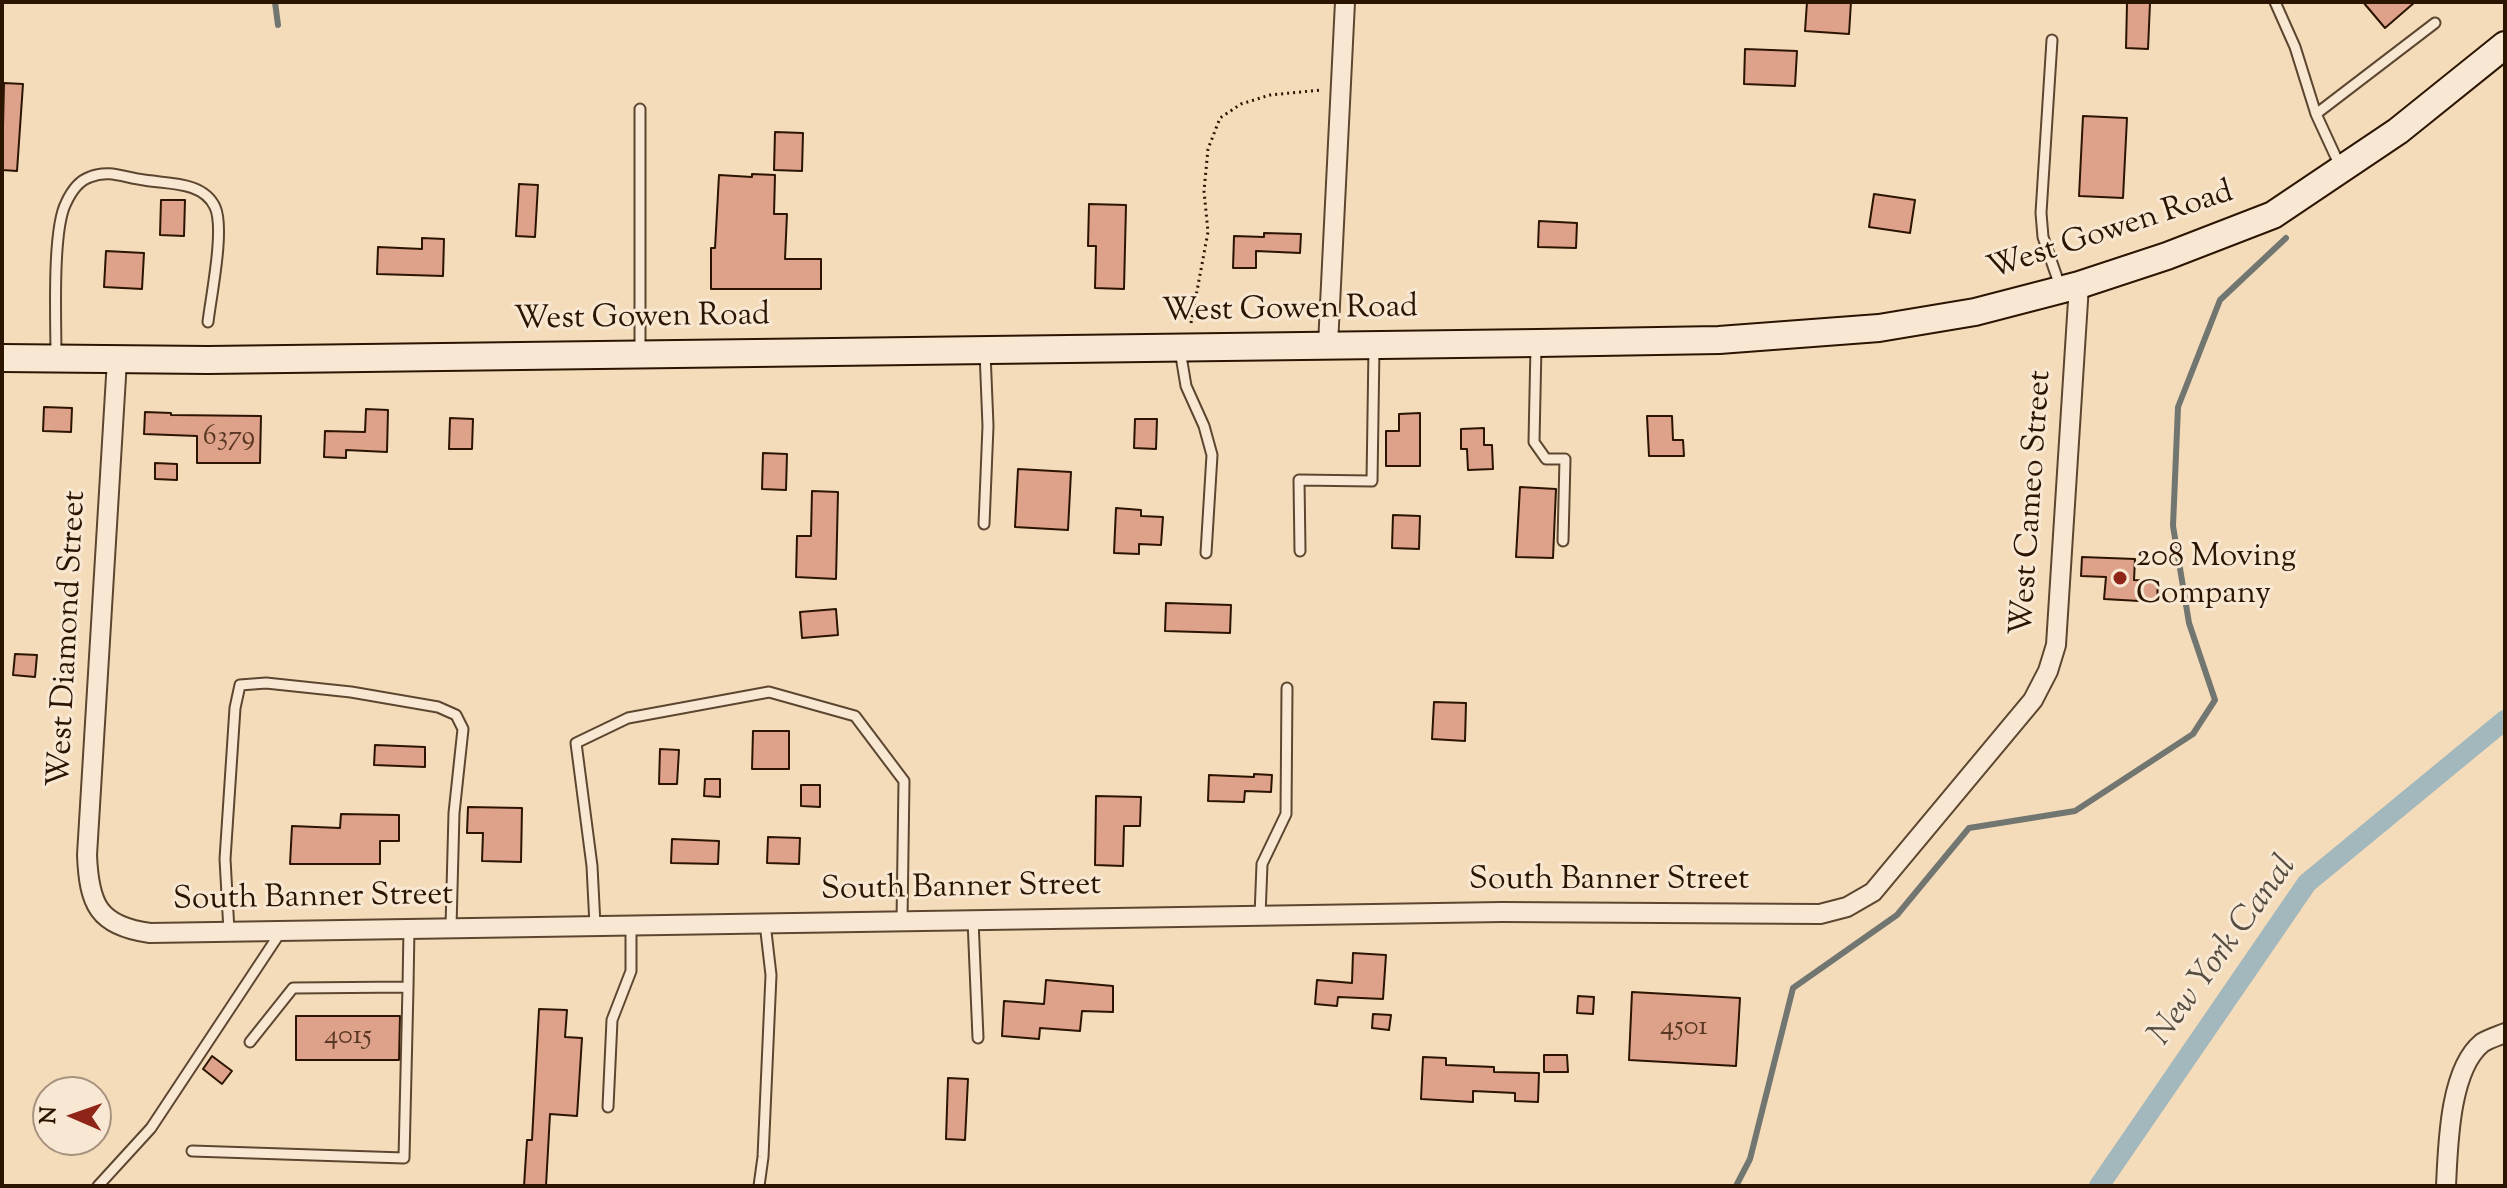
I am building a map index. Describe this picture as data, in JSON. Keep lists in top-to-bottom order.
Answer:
{
  "streets": {
    "street": [
      "West Gowen Road",
      "West Cameo Street",
      "West Diamond Street",
      "South Banner Street"
    ]
  },
  "crossings": [
    ["West Gowen Road", "West Cameo Street"],
    ["West Gowen Road", "West Diamond Street"],
    ["West Cameo Street", "South Banner Street"],
    ["West Diamond Street", "South Banner Street"]
  ],
  "water": ["New York Canal"],
  "places": ["208 Moving Company"],
  "house_numbers": ["6379", "4501", "4015"],
  "north": "left"
}
